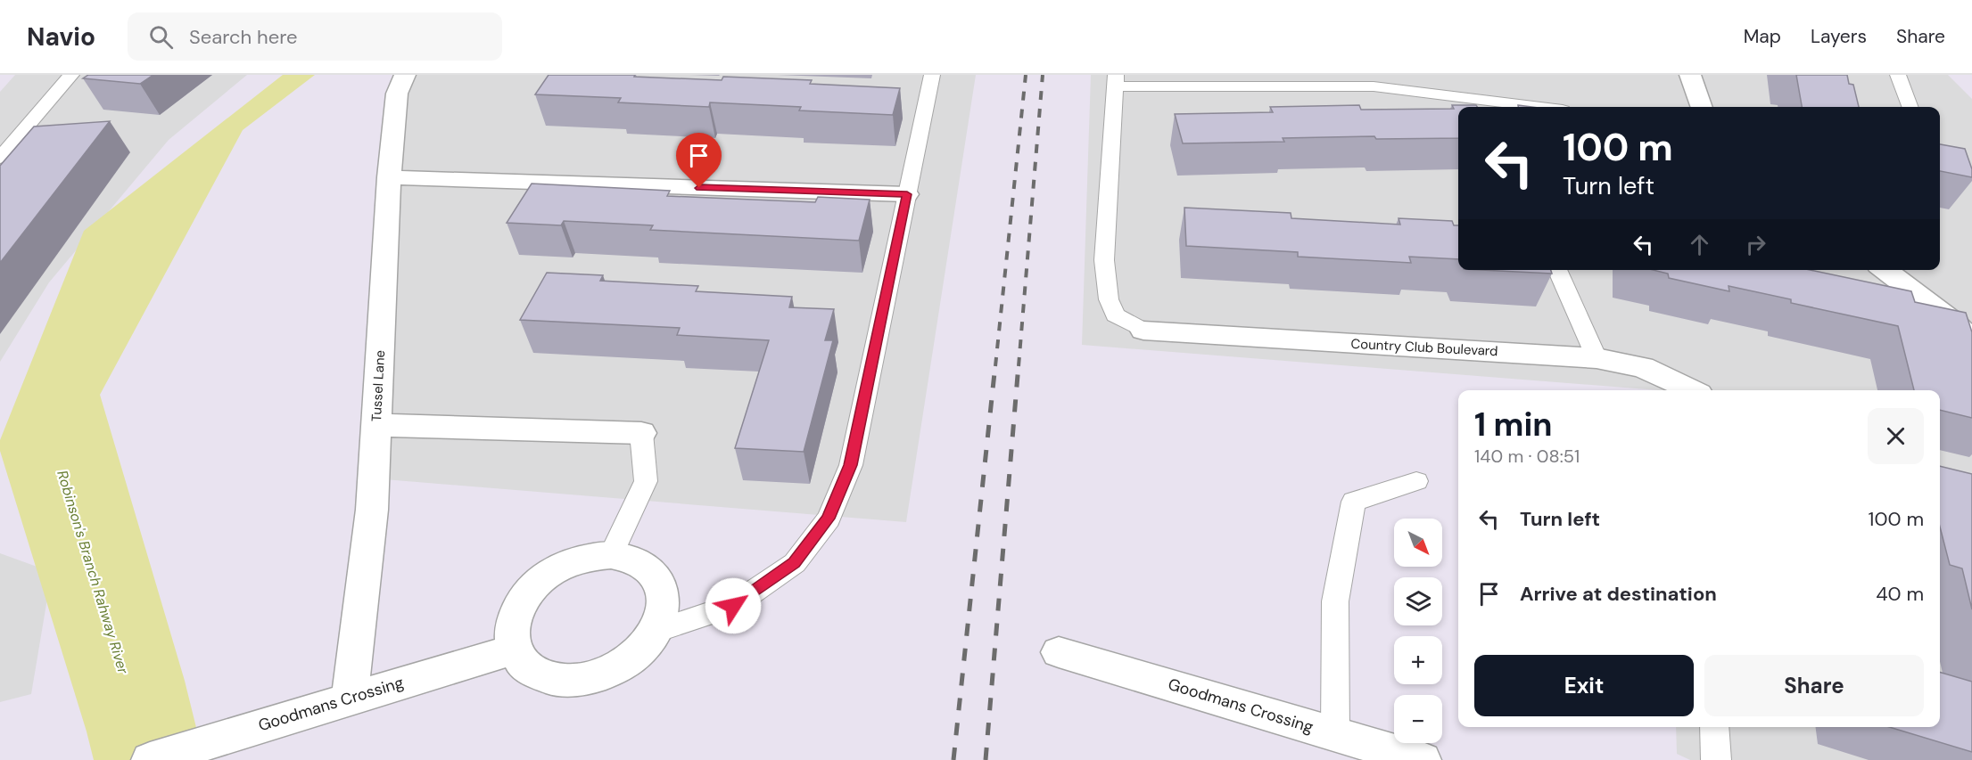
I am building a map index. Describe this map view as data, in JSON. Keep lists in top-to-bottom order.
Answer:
{
  "streets": {
    "street": ["Country Club Boulevard", "Tussel Lane", "Goodmans Crossing"]
  },
  "crossings": [
    ["Tussel Lane", "Goodmans Crossing"]
  ],
  "water": ["Robinson's Branch Rahway River"],
  "north": "bottom right",
  "page": {
    "header": "Navio",
    "search": "Search here",
    "nav": ["Map", "Layers", "Share"],
    "turn": ["100 m", "Turn left"],
    "heading": ["1 min", "140 m · 08:51"],
    "list": [
      {
        "name": "Turn left",
        "value": "100 m"
      },
      {
        "name": "Arrive at destination",
        "value": "40 m"
      }
    ],
    "map_buttons": ["+", "−"],
    "buttons": ["Exit", "Share"]
  }
}
